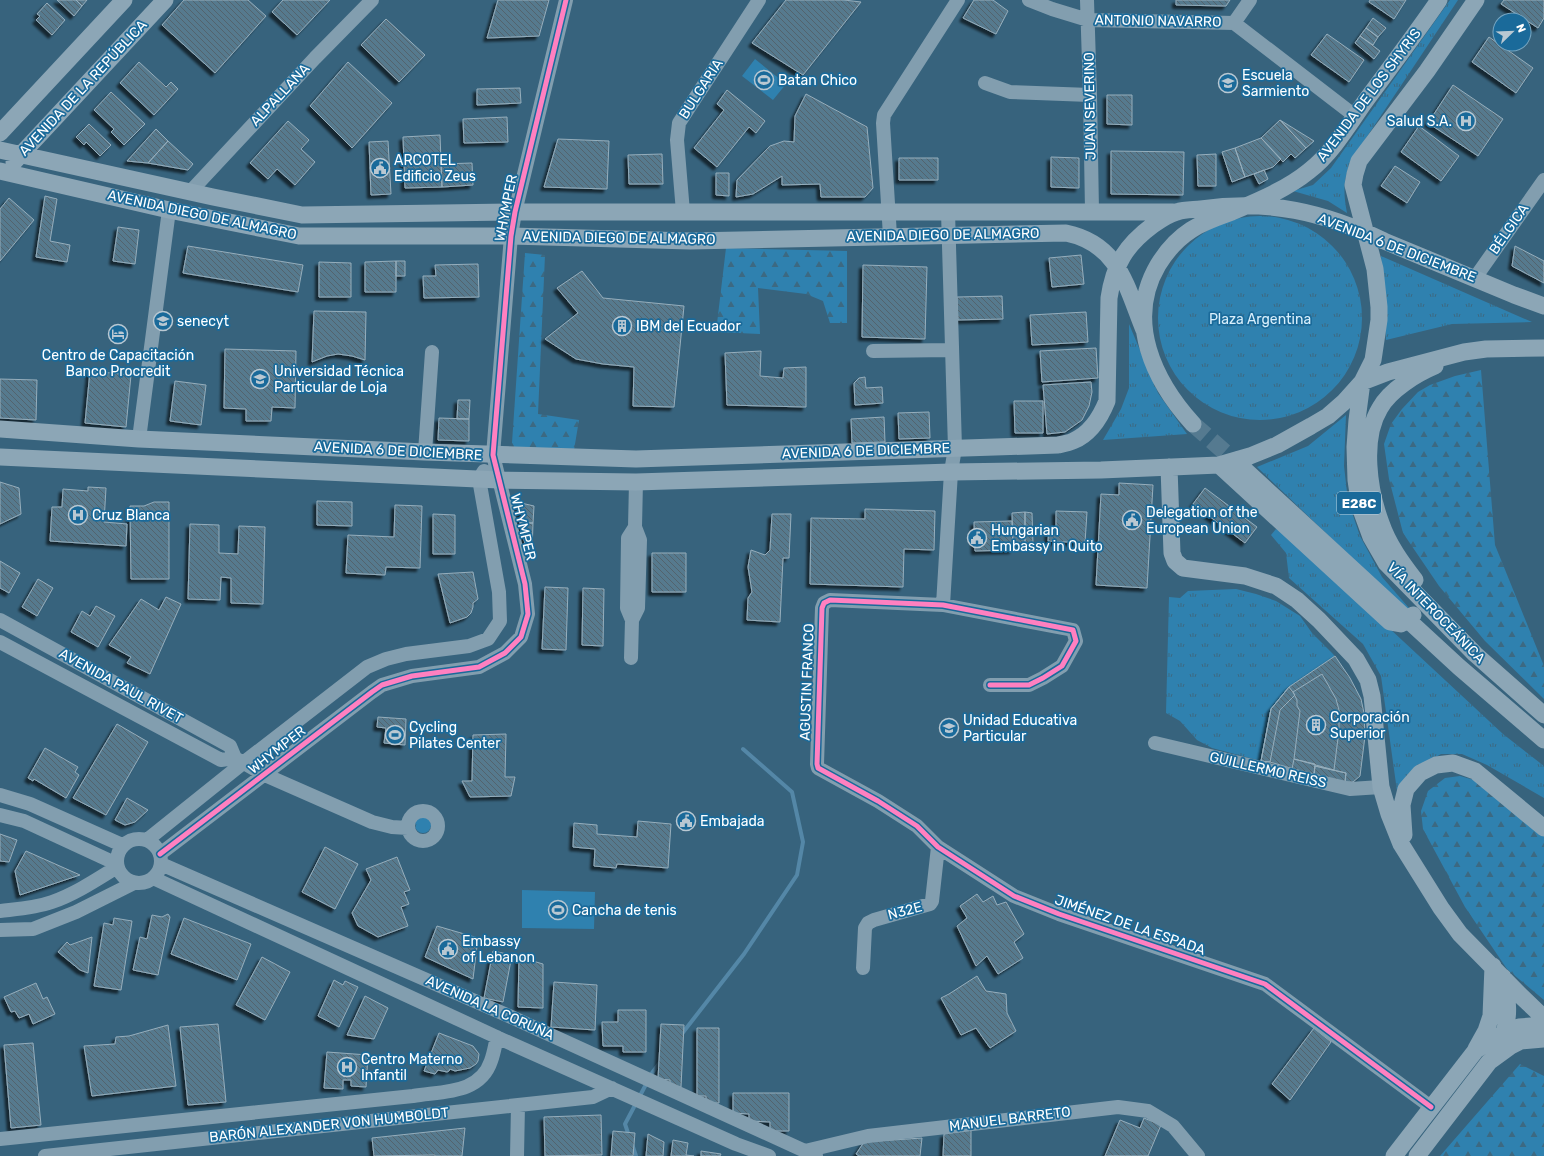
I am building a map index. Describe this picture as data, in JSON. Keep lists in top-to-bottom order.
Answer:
{
  "streets": {
    "main road": [
      "AVENIDA DE LA REPÚBLICA",
      "AVENIDA DE LOS SHYRIS",
      "AVENIDA DIEGO DE ALMAGRO",
      "AVENIDA 6 DE DICIEMBRE",
      "E28C",
      "VÍA INTEROCEÁNICA"
    ],
    "street": [
      "ANTONIO NAVARRO",
      "BULGARIA",
      "ALPALLANA",
      "JUAN SEVERINO",
      "WHYMPER",
      "BÉLGICA",
      "AGUSTIN FRANCO",
      "AVENIDA PAUL RIVET",
      "GUILLERMO REISS",
      "N32E",
      "JIMÉNEZ DE LA ESPADA",
      "AVENIDA LA CORUÑA",
      "MANUEL BARRETO",
      "BARÓN ALEXANDER VON HUMBOLDT"
    ]
  },
  "crossings": [
    ["ANTONIO NAVARRO", "AVENIDA DE LOS SHYRIS"],
    ["ANTONIO NAVARRO", "JUAN SEVERINO"],
    ["AVENIDA DE LA REPÚBLICA", "AVENIDA DIEGO DE ALMAGRO"],
    ["BULGARIA", "AVENIDA DIEGO DE ALMAGRO"],
    ["ALPALLANA", "AVENIDA DIEGO DE ALMAGRO"],
    ["AVENIDA DE LOS SHYRIS", "AVENIDA 6 DE DICIEMBRE"],
    ["JUAN SEVERINO", "AVENIDA DIEGO DE ALMAGRO"],
    ["WHYMPER", "AVENIDA DIEGO DE ALMAGRO"],
    ["WHYMPER", "AVENIDA 6 DE DICIEMBRE"],
    ["WHYMPER", "AVENIDA PAUL RIVET"],
    ["WHYMPER", "AVENIDA LA CORUÑA"],
    ["AVENIDA DIEGO DE ALMAGRO", "AVENIDA 6 DE DICIEMBRE"],
    ["BÉLGICA", "AVENIDA 6 DE DICIEMBRE"],
    ["AVENIDA 6 DE DICIEMBRE", "VÍA INTEROCEÁNICA"],
    ["AGUSTIN FRANCO", "JIMÉNEZ DE LA ESPADA"],
    ["N32E", "JIMÉNEZ DE LA ESPADA"],
    ["AVENIDA LA CORUÑA", "MANUEL BARRETO"],
    ["AVENIDA LA CORUÑA", "BARÓN ALEXANDER VON HUMBOLDT"]
  ],
  "parks": ["Plaza Argentina"],
  "places": {
    "sports": ["Batan Chico", "Cycling Pilates Center", "Cancha de tenis"],
    "school or university": [
      "Escuela Sarmiento",
      "senecyt",
      "Universidad Técnica Particular de Loja",
      "Unidad Educativa Particular"
    ],
    "hospital": ["Salud S.A.", "Cruz Blanca", "Centro Materno Infantil"],
    "public building": [
      "ARCOTEL Edificio Zeus",
      "Delegation of the European Union",
      "Hungarian Embassy in Quito",
      "Embajada",
      "Embassy of Lebanon"
    ],
    "building": ["IBM del Ecuador", "Corporación Superior"],
    "hotel": ["Centro de Capacitación Banco Procredit"]
  },
  "north": "top right"
}
